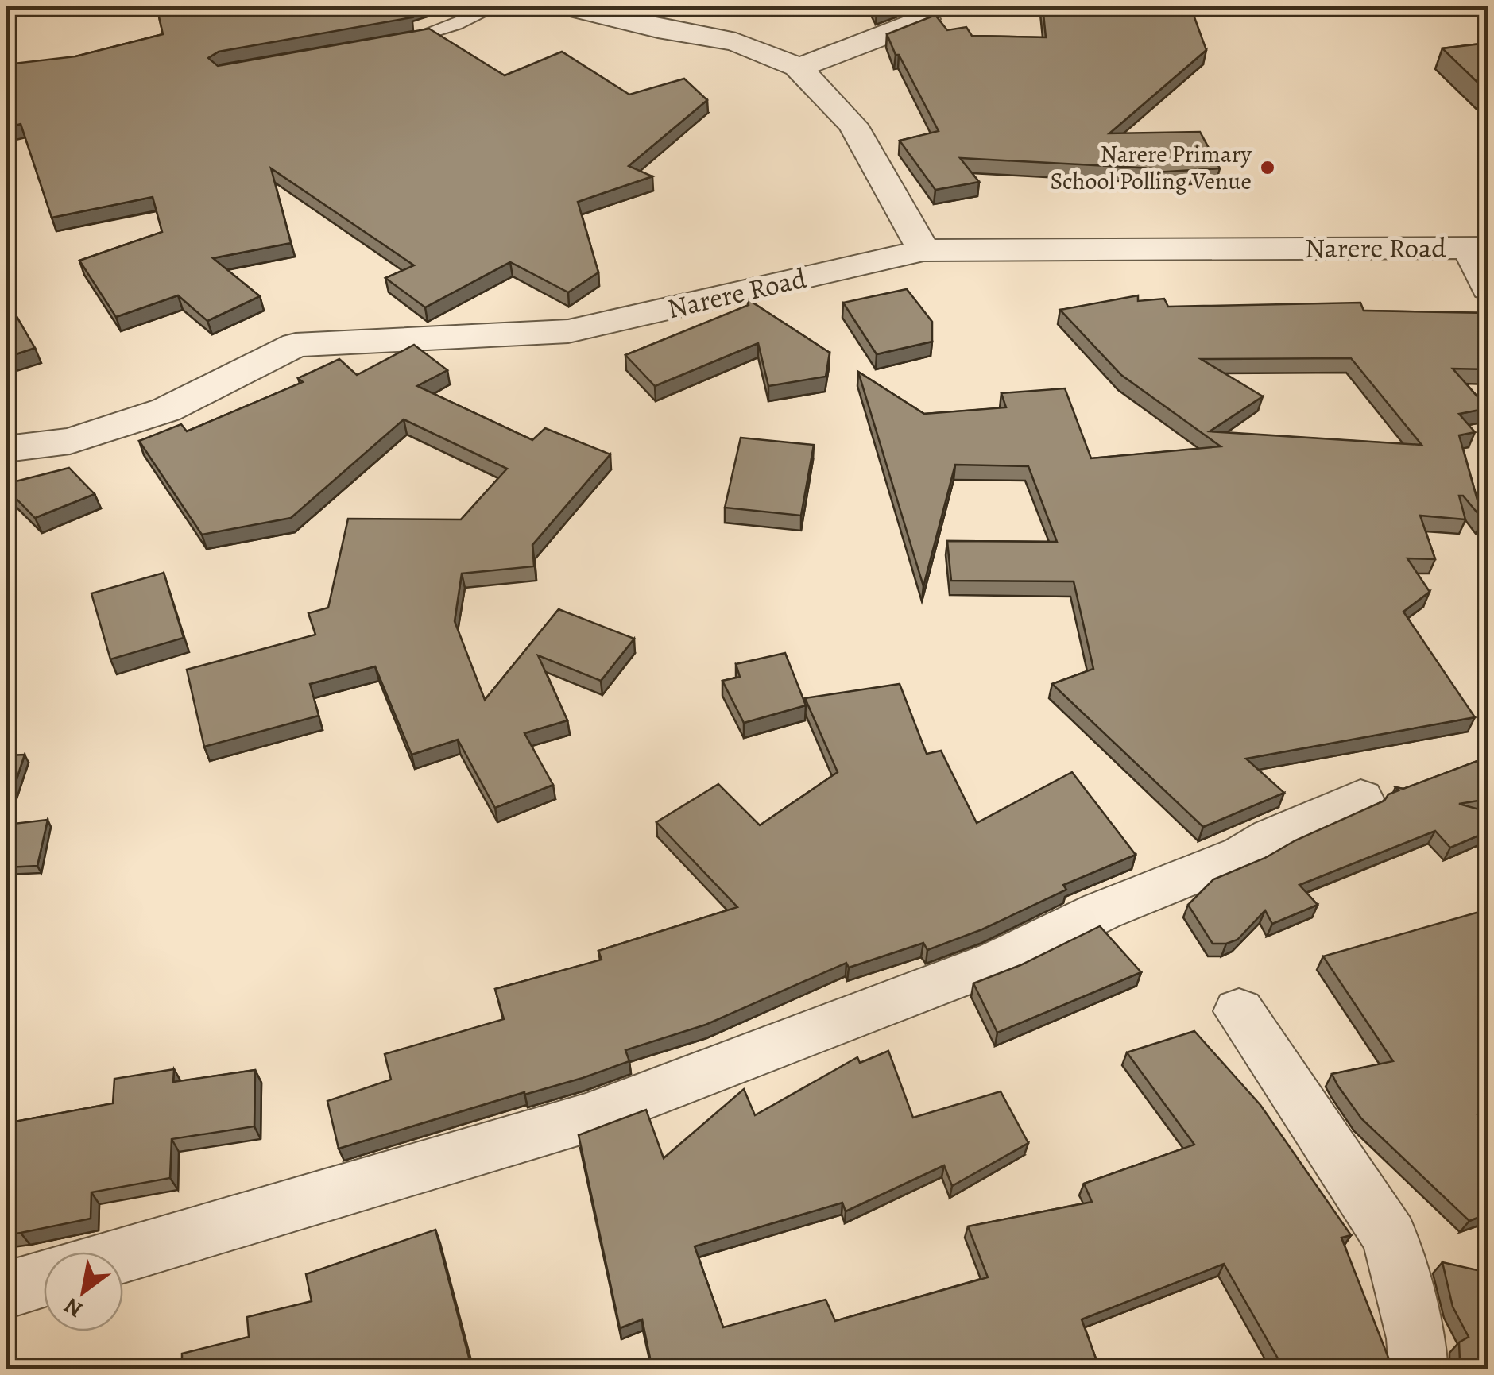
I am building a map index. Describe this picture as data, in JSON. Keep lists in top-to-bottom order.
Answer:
{
  "streets": {
    "street": ["Narere Road"]
  },
  "places": ["Narere Primary School Polling Venue"],
  "north": "bottom left"
}
